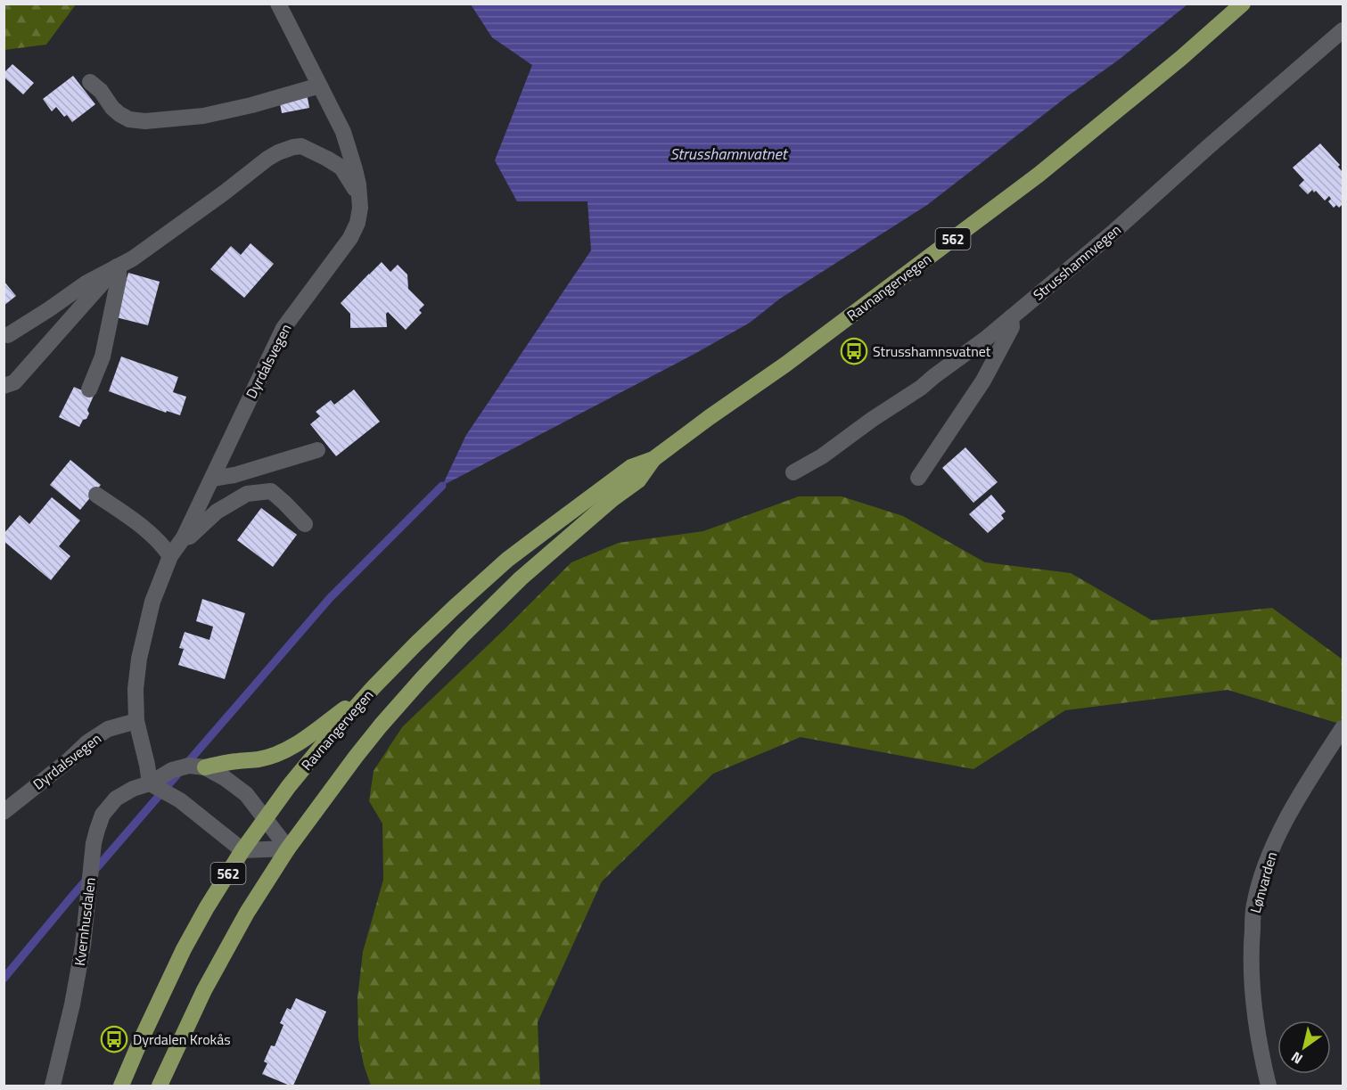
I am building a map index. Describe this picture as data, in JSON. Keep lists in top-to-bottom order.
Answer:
{
  "streets": {
    "main road": ["562", "Ravnangervegen"],
    "street": [
      "Strusshamnvegen",
      "Dyrdalsvegen",
      "Lønvarden",
      "Kvernhusdalen"
    ]
  },
  "crossings": [
    ["562", "Ravnangervegen"],
    ["562", "Kvernhusdalen"],
    ["Dyrdalsvegen", "Kvernhusdalen"]
  ],
  "water": ["Strusshamnvatnet"],
  "places": {
    "bus stop": ["Strusshamnsvatnet", "Dyrdalen Krokås"]
  },
  "north": "bottom left"
}
